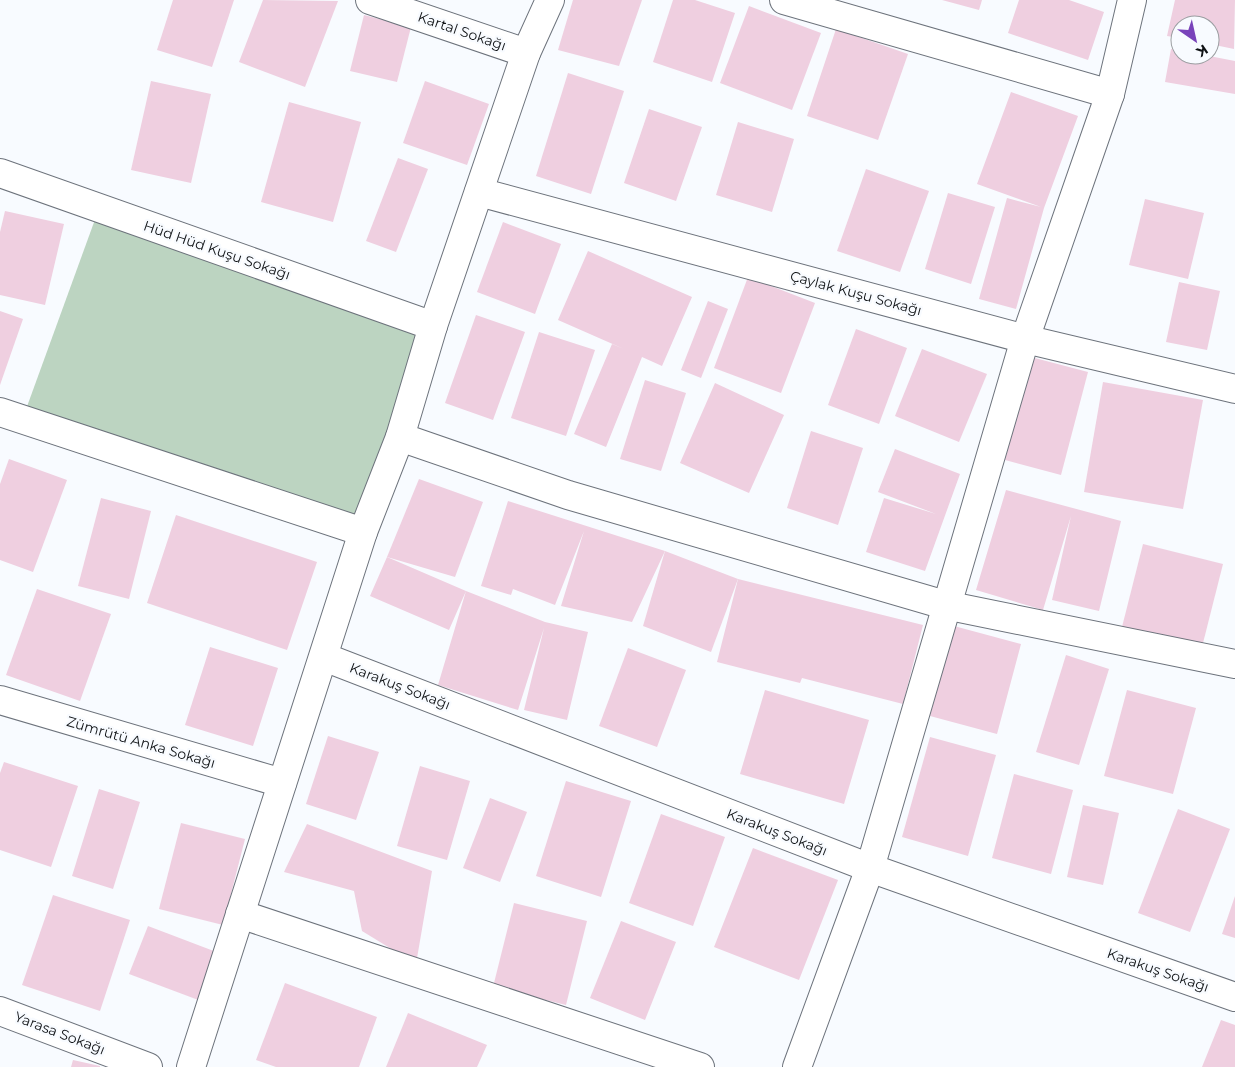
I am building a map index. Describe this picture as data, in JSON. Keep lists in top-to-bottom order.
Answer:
{
  "streets": {
    "street": [
      "Kartal Sokağı",
      "Hüd Hüd Kuşu Sokağı",
      "Çaylak Kuşu Sokağı",
      "Karakuş Sokağı",
      "Zümrütü Anka Sokağı",
      "Yarasa Sokağı"
    ]
  },
  "north": "bottom right"
}
